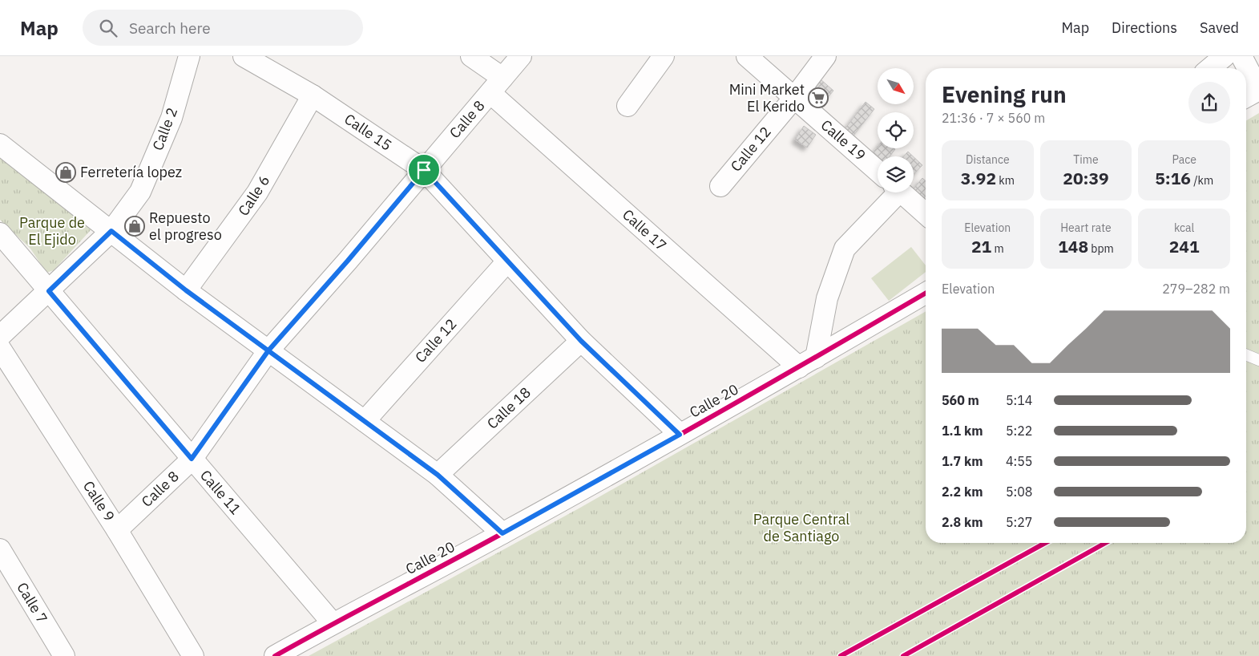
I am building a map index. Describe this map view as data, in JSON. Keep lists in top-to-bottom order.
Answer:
{
  "streets": {
    "street": [
      "Calle 8",
      "Calle 2",
      "Calle 15",
      "Calle 19",
      "Calle 12",
      "Calle 6",
      "Calle 17",
      "Calle 20",
      "Calle 18",
      "Calle 11",
      "Calle 9",
      "Calle 7"
    ]
  },
  "crossings": [
    ["Calle 8", "Calle 15"],
    ["Calle 8", "Calle 17"],
    ["Calle 8", "Calle 11"],
    ["Calle 8", "Calle 9"],
    ["Calle 2", "Calle 11"],
    ["Calle 15", "Calle 12"],
    ["Calle 15", "Calle 6"],
    ["Calle 15", "Calle 20"],
    ["Calle 15", "Calle 18"],
    ["Calle 19", "Calle 12"],
    ["Calle 17", "Calle 20"],
    ["Calle 20", "Calle 11"]
  ],
  "parks": ["Parque de El Ejido", "Parque Central de Santiago"],
  "places": {
    "supermarket": ["Mini Market El Kerido"],
    "shop": ["Ferretería lopez", "Repuesto el progreso"]
  },
  "north": "bottom right",
  "page": {
    "header": "Map",
    "search": "Search here",
    "nav": ["Map", "Directions", "Saved"],
    "heading": ["Evening run", "21:36 · 7 × 560 m"],
    "stats": [
      ["Distance", "3.92 km"],
      ["Time", "20:39"],
      ["Pace", "5:16 /km"],
      ["Elevation", "21 m"],
      ["Heart rate", "148 bpm"],
      ["kcal", "241"]
    ],
    "chart": ["Elevation", "279–282 m"],
    "list": [
      {
        "name": "560 m",
        "note": "5:14"
      },
      {
        "name": "1.1 km",
        "note": "5:22"
      },
      {
        "name": "1.7 km",
        "note": "4:55"
      },
      {
        "name": "2.2 km",
        "note": "5:08"
      },
      {
        "name": "2.8 km",
        "note": "5:27"
      }
    ]
  }
}
